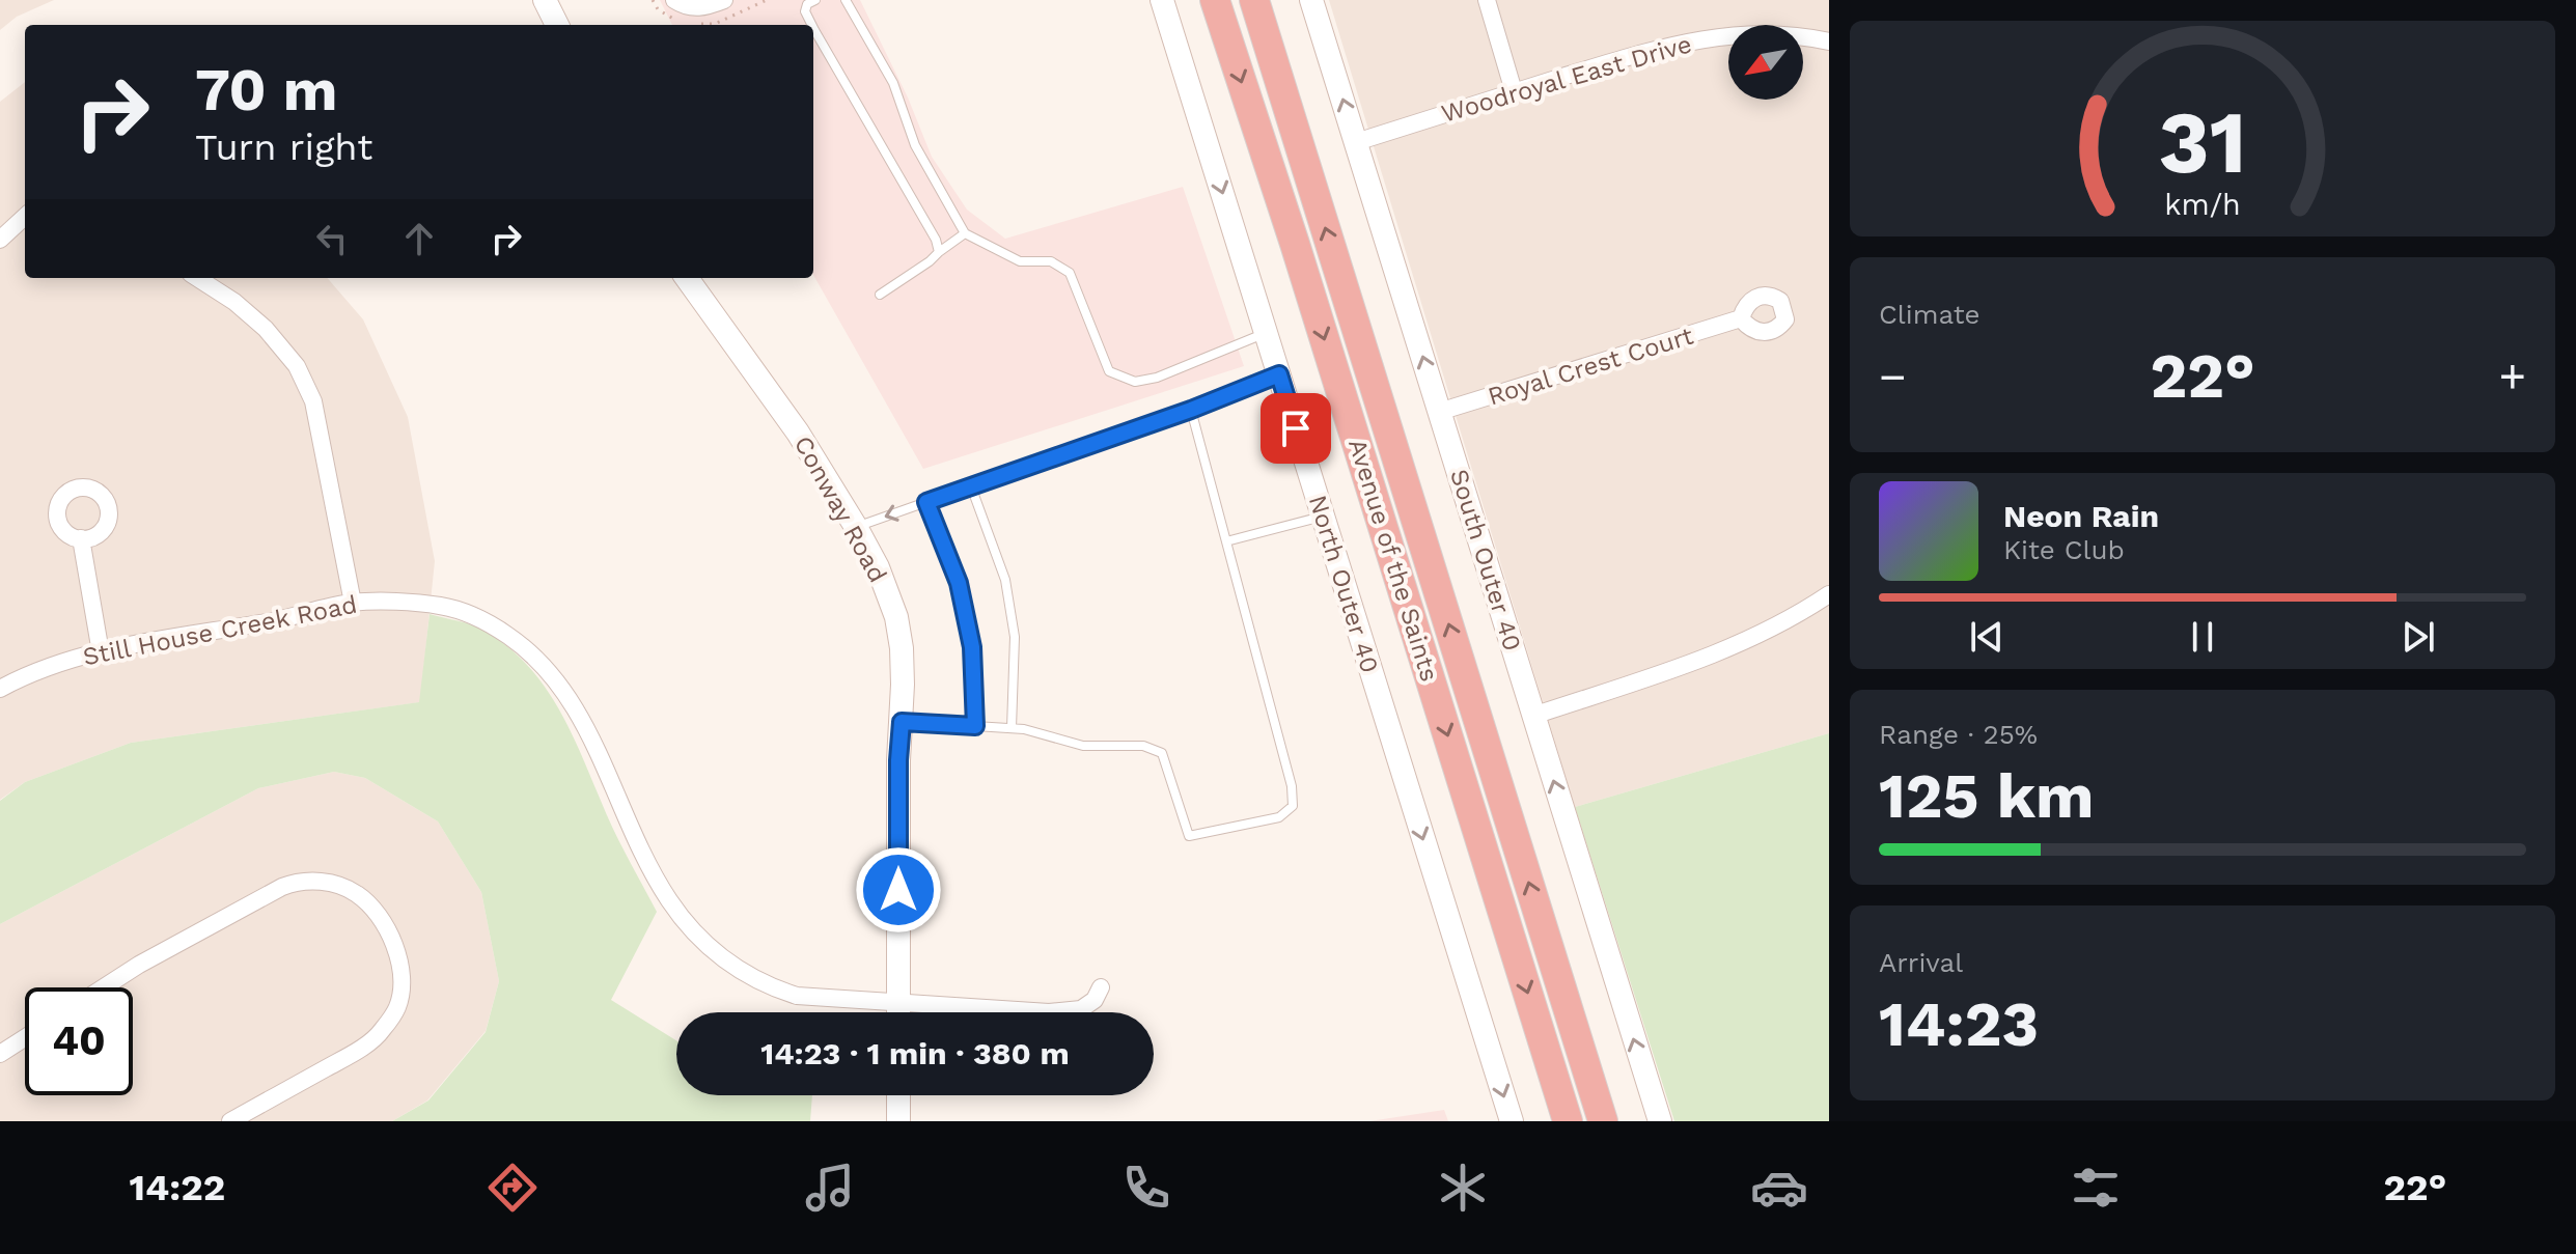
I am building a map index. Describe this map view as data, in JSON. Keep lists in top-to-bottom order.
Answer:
{
  "streets": {
    "highway": ["Avenue of the Saints"],
    "street": [
      "Woodroyal East Drive",
      "Royal Crest Court",
      "Conway Road",
      "South Outer 40",
      "North Outer 40",
      "Still House Creek Road"
    ]
  },
  "crossings": [
    ["Woodroyal East Drive", "South Outer 40"],
    ["Royal Crest Court", "South Outer 40"],
    ["Conway Road", "Still House Creek Road"]
  ],
  "one_way": ["South Outer 40", "North Outer 40"],
  "north": "bottom left",
  "page": {
    "turn": ["70 m", "Turn right"],
    "tile": [
      "Climate",
      ["Range · 25%", "125 km"],
      ["Arrival", "14:23"]
    ],
    "heat": ["−", "22°", "+"],
    "song": ["Neon Rain", "Kite Club"],
    "limit": "40",
    "trip": "14:23 · 1 min · 380 m",
    "tabs": ["14:22", "22°"],
    "gauge": ["31", "km/h"]
  }
}
